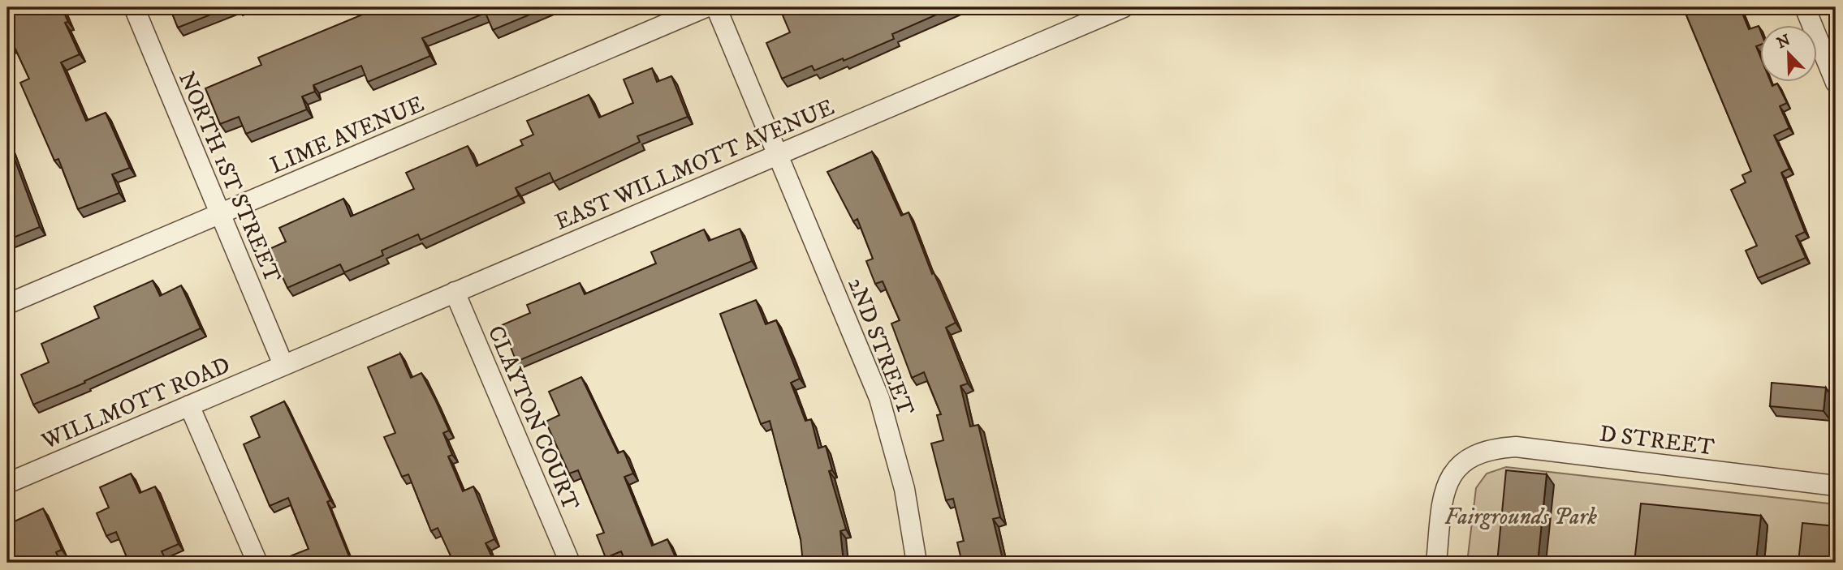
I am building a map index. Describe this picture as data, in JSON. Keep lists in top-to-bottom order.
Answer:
{
  "streets": {
    "street": [
      "LIME AVENUE",
      "EAST WILLMOTT AVENUE",
      "NORTH 1ST STREET",
      "2ND STREET",
      "WILLMOTT ROAD",
      "CLAYTON COURT",
      "D STREET"
    ]
  },
  "crossings": [
    ["LIME AVENUE", "NORTH 1ST STREET"],
    ["EAST WILLMOTT AVENUE", "NORTH 1ST STREET"],
    ["EAST WILLMOTT AVENUE", "2ND STREET"],
    ["EAST WILLMOTT AVENUE", "WILLMOTT ROAD"],
    ["EAST WILLMOTT AVENUE", "CLAYTON COURT"],
    ["NORTH 1ST STREET", "WILLMOTT ROAD"]
  ],
  "parks": ["Fairgrounds Park"],
  "north": "top left"
}
